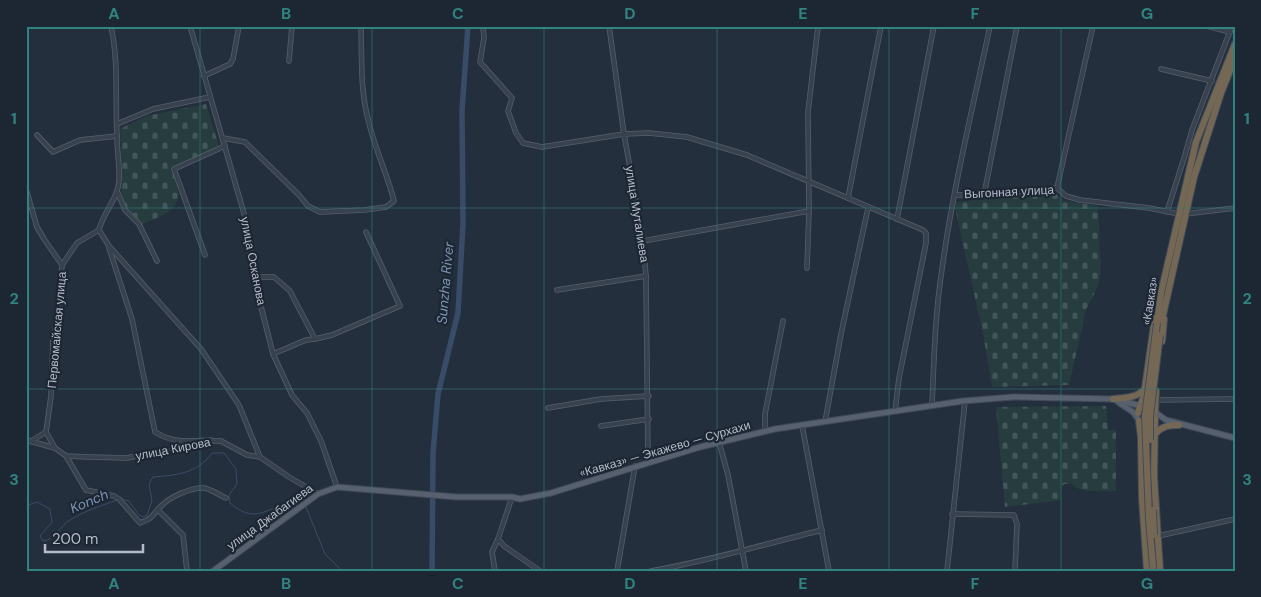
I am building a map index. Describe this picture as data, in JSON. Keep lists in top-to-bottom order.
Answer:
{
  "streets": {
    "highway": ["«Кавказ»"],
    "main road": ["«Кавказ» — Экажево — Сурхахи", "улица Джабагиева"],
    "street": [
      "Выгонная улица",
      "улица Муталиева",
      "улица Осканова",
      "Первомайская улица",
      "улица Кирова"
    ]
  },
  "crossings": [
    ["Выгонная улица", "«Кавказ»"],
    ["улица Муталиева", "«Кавказ» — Экажево — Сурхахи"],
    ["улица Осканова", "улица Джабагиева"],
    ["«Кавказ»", "«Кавказ» — Экажево — Сурхахи"],
    ["улица Кирова", "улица Джабагиева"],
    ["«Кавказ» — Экажево — Сурхахи", "улица Джабагиева"]
  ],
  "water": ["Sunzha River", "Konch"],
  "scale_bar": "200 m",
  "grid": {
    "columns": [
      "A",
      "B",
      "C",
      "D",
      "E",
      "F",
      "G"
    ],
    "rows": ["1", "2", "3"]
  }
}
